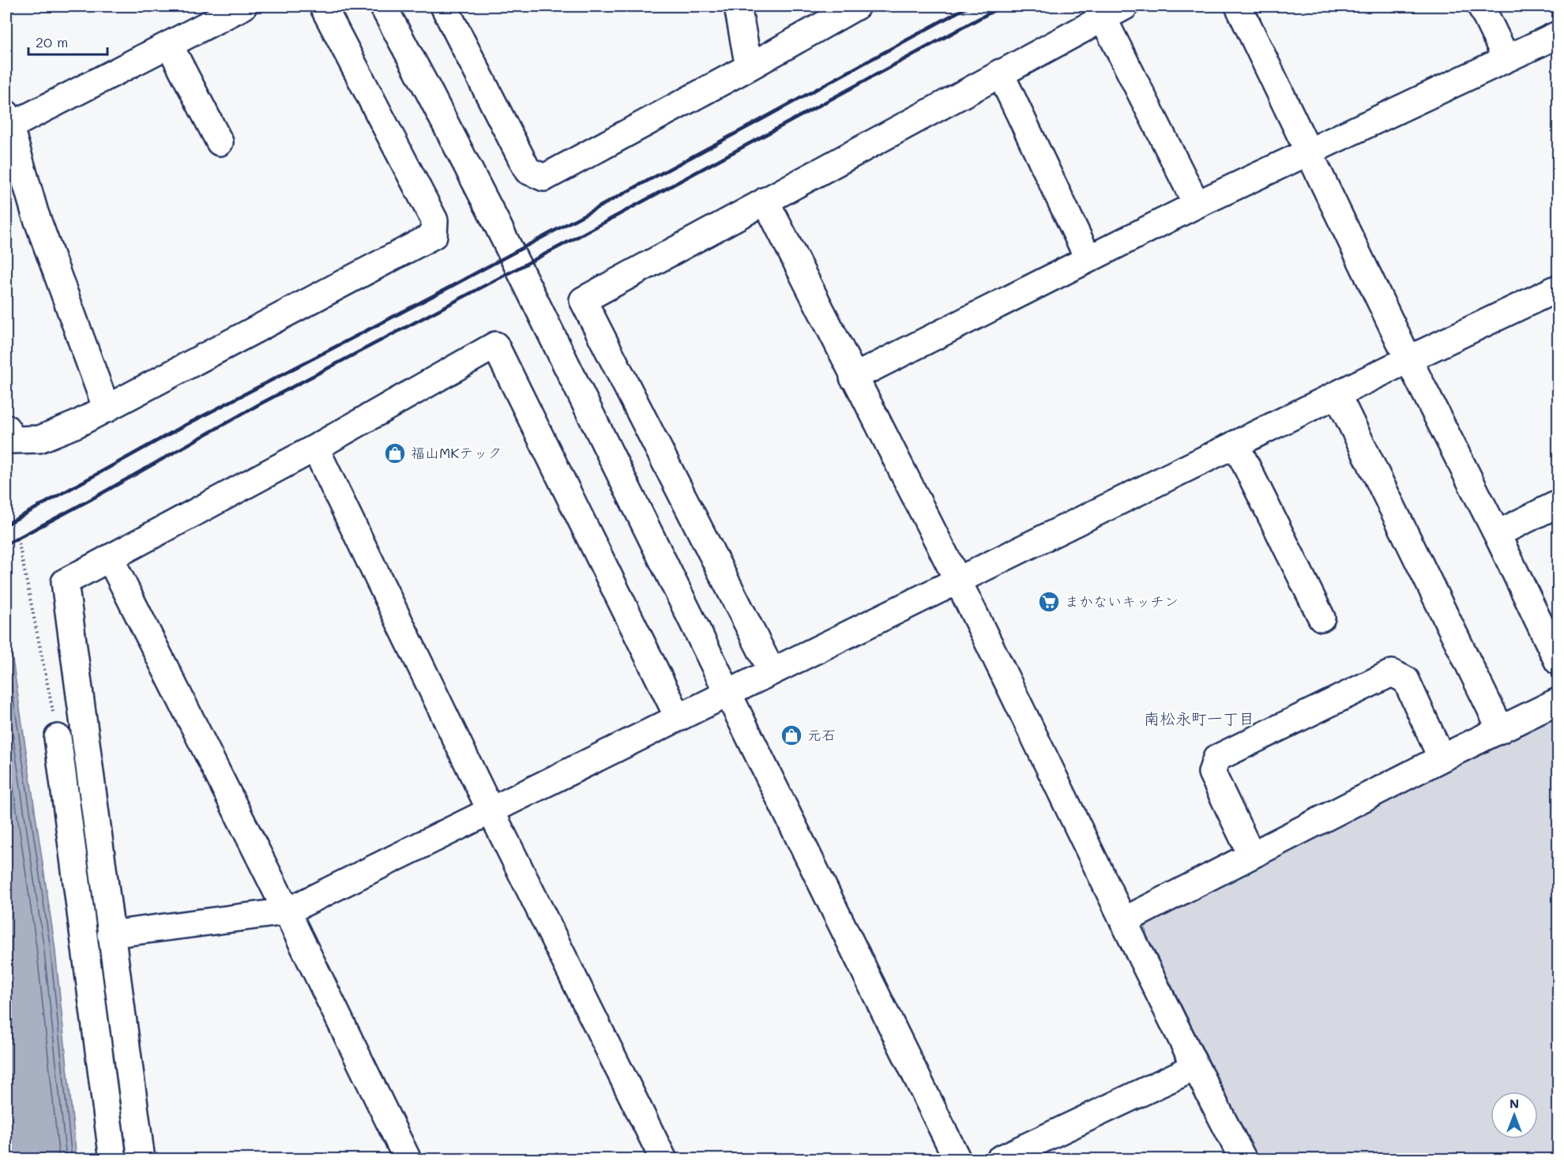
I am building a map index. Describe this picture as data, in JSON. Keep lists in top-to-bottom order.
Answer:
{
  "districts": ["南松永町一丁目"],
  "places": {
    "shop": ["福山MKテック", "元石"],
    "supermarket": ["まかないキッチン"]
  },
  "scale_bar": "20 m",
  "north": "top"
}
